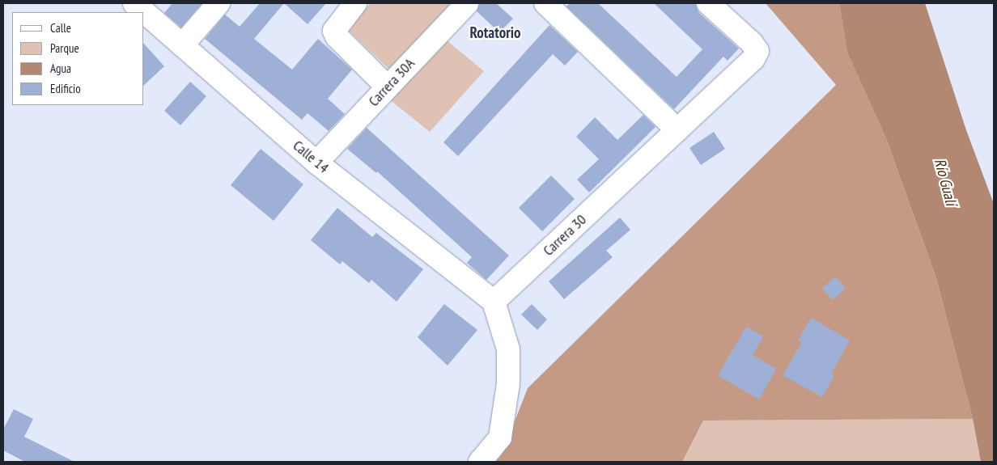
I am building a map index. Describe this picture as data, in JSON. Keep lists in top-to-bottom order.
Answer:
{
  "streets": {
    "street": ["Carrera 30A", "Calle 14", "Carrera 30"]
  },
  "crossings": [
    ["Carrera 30A", "Calle 14"],
    ["Calle 14", "Carrera 30"]
  ],
  "districts": ["Rotatorio"],
  "water": ["Río Gualí"],
  "legend": [
    "Calle",
    "Parque",
    "Agua",
    "Edificio"
  ]
}
